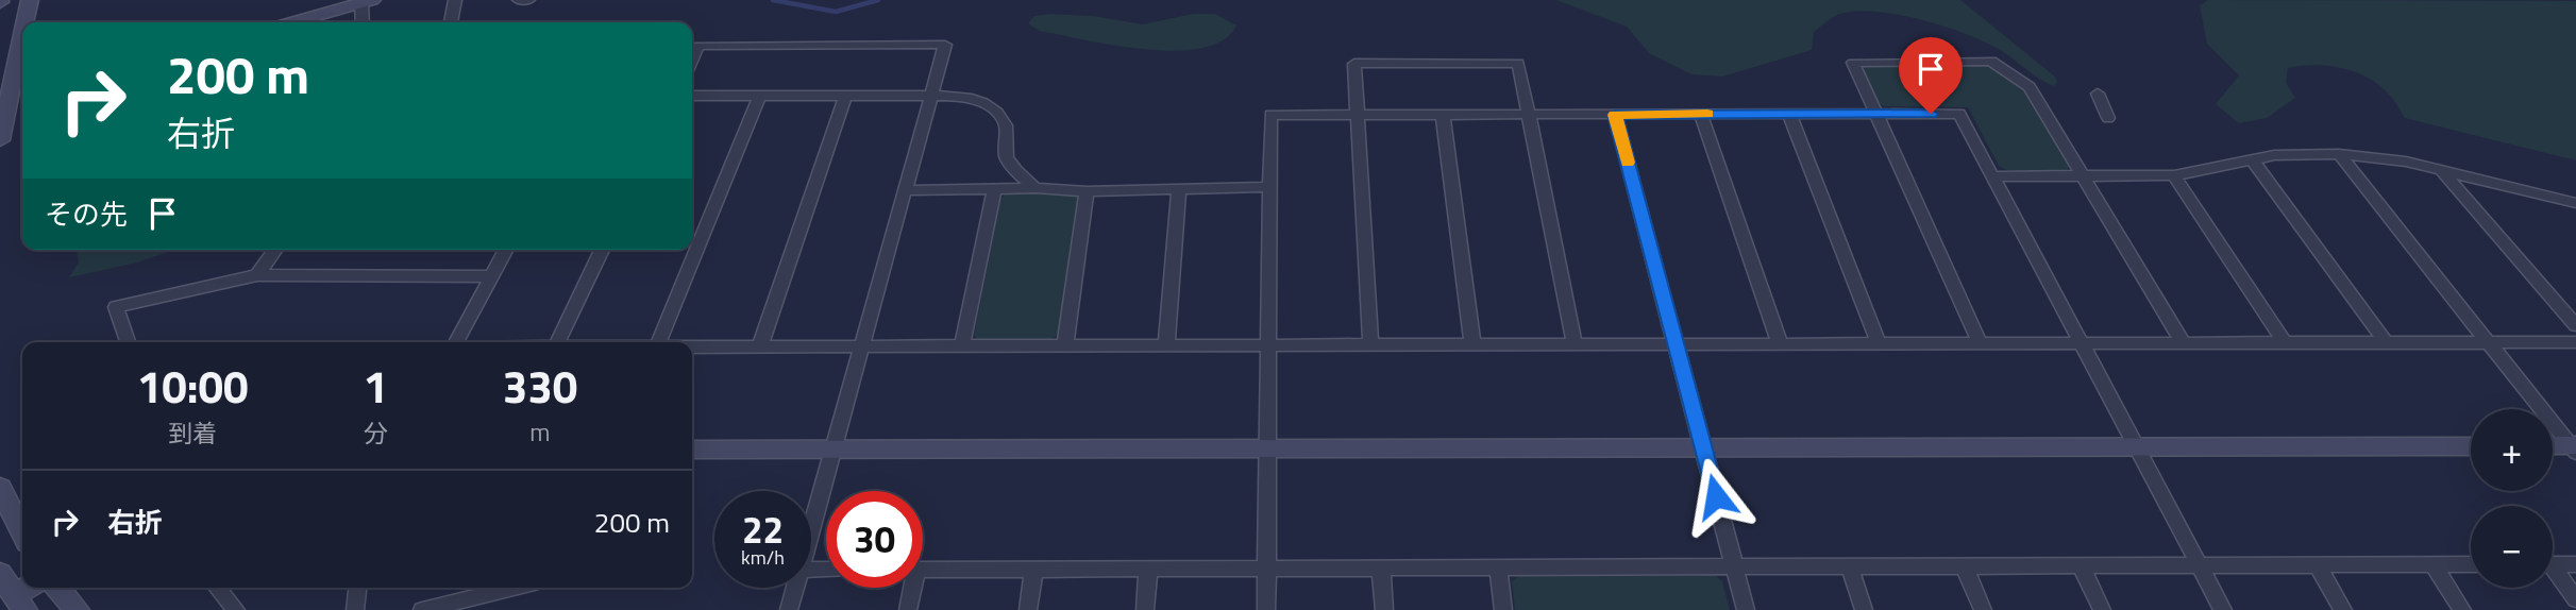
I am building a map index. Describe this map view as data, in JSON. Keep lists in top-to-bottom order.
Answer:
{
  "page": {
    "turn": ["200 m", "右折"],
    "then": "その先",
    "eta": [
      "10:00",
      "到着",
      "1",
      "分",
      "330",
      "m"
    ],
    "map_buttons": ["+", "−"],
    "list": [
      {
        "name": "右折",
        "value": "200 m"
      }
    ],
    "speed": "22 km/h",
    "limit": "30"
  }
}
